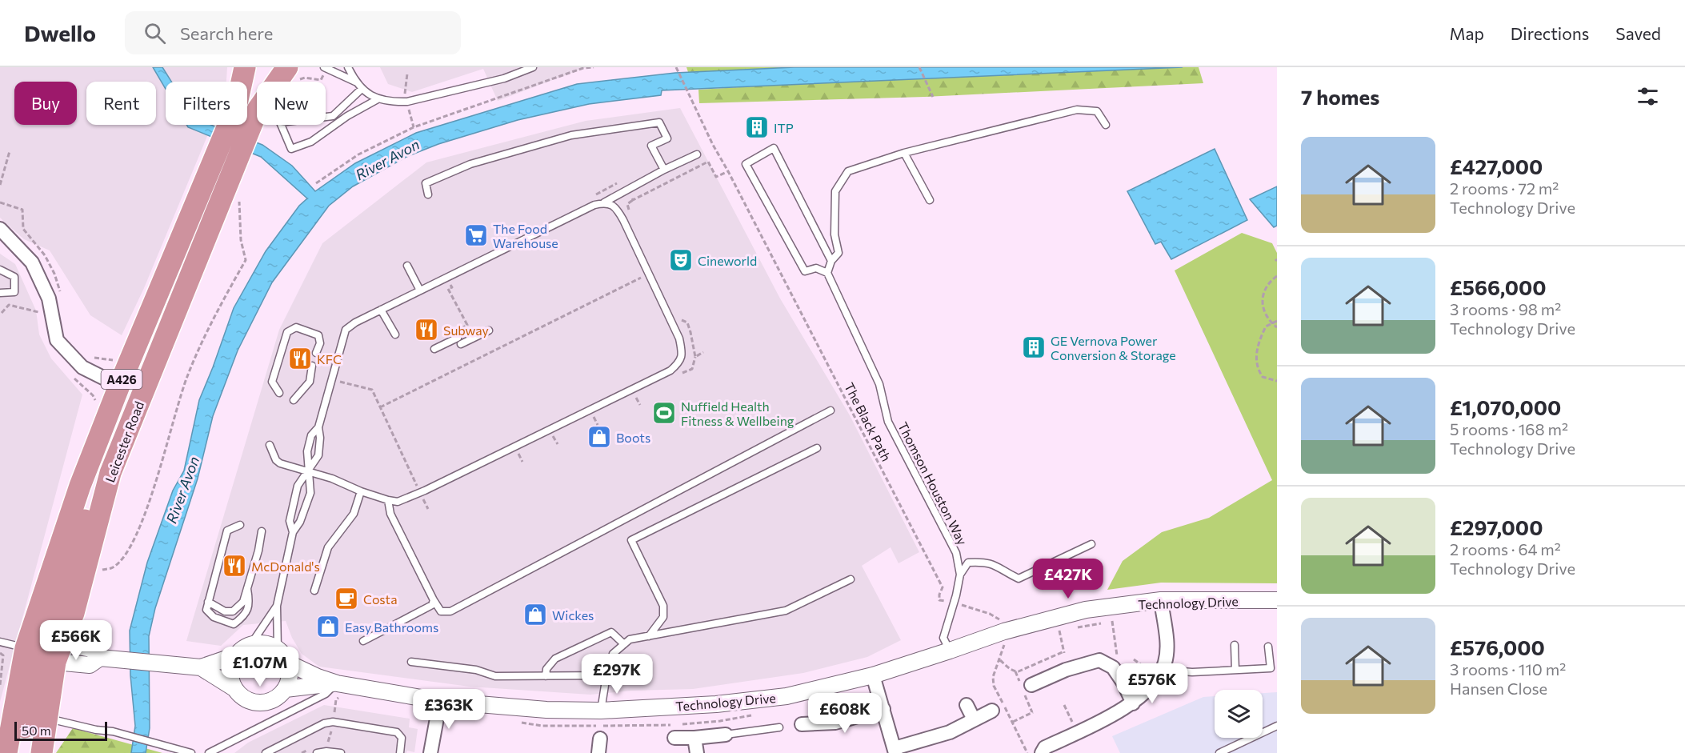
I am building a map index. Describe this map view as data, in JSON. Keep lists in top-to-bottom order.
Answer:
{
  "streets": {
    "highway": ["A426", "Leicester Road"],
    "street": ["Technology Drive"],
    "lane": ["Thomson Houston Way"],
    "path": ["The Black Path"]
  },
  "crossings": [
    ["The Black Path", "Thomson Houston Way"],
    ["The Black Path", "Technology Drive"],
    ["Thomson Houston Way", "Technology Drive"]
  ],
  "water": ["River Avon"],
  "places": {
    "building": ["ITP", "GE Vernova Power Conversion & Storage"],
    "supermarket": ["The Food Warehouse"],
    "theatre": ["Cineworld"],
    "restaurant": ["Subway", "KFC", "McDonald's"],
    "sports": ["Nuffield Health Fitness & Wellbeing"],
    "shop": ["Boots", "Wickes", "Easy Bathrooms"],
    "cafe": ["Costa"]
  },
  "scale_bar": "50 m",
  "page": {
    "header": "Dwello",
    "search": "Search here",
    "nav": ["Map", "Directions", "Saved"],
    "heading": "7 homes",
    "chip": [
      "Buy",
      "Rent",
      "Filters",
      "New"
    ],
    "list": [
      {
        "name": "£427,000",
        "note": "2 rooms · 72 m² · Technology Drive"
      },
      {
        "name": "£566,000",
        "note": "3 rooms · 98 m² · Technology Drive"
      },
      {
        "name": "£1,070,000",
        "note": "5 rooms · 168 m² · Technology Drive"
      },
      {
        "name": "£297,000",
        "note": "2 rooms · 64 m² · Technology Drive"
      },
      {
        "name": "£576,000",
        "note": "3 rooms · 110 m² · Hansen Close"
      }
    ],
    "price": [
      "£427K",
      "£566K",
      "£1.07M",
      "£297K",
      "£576K",
      "£363K",
      "£608K"
    ],
    "scale": "50 m"
  }
}
